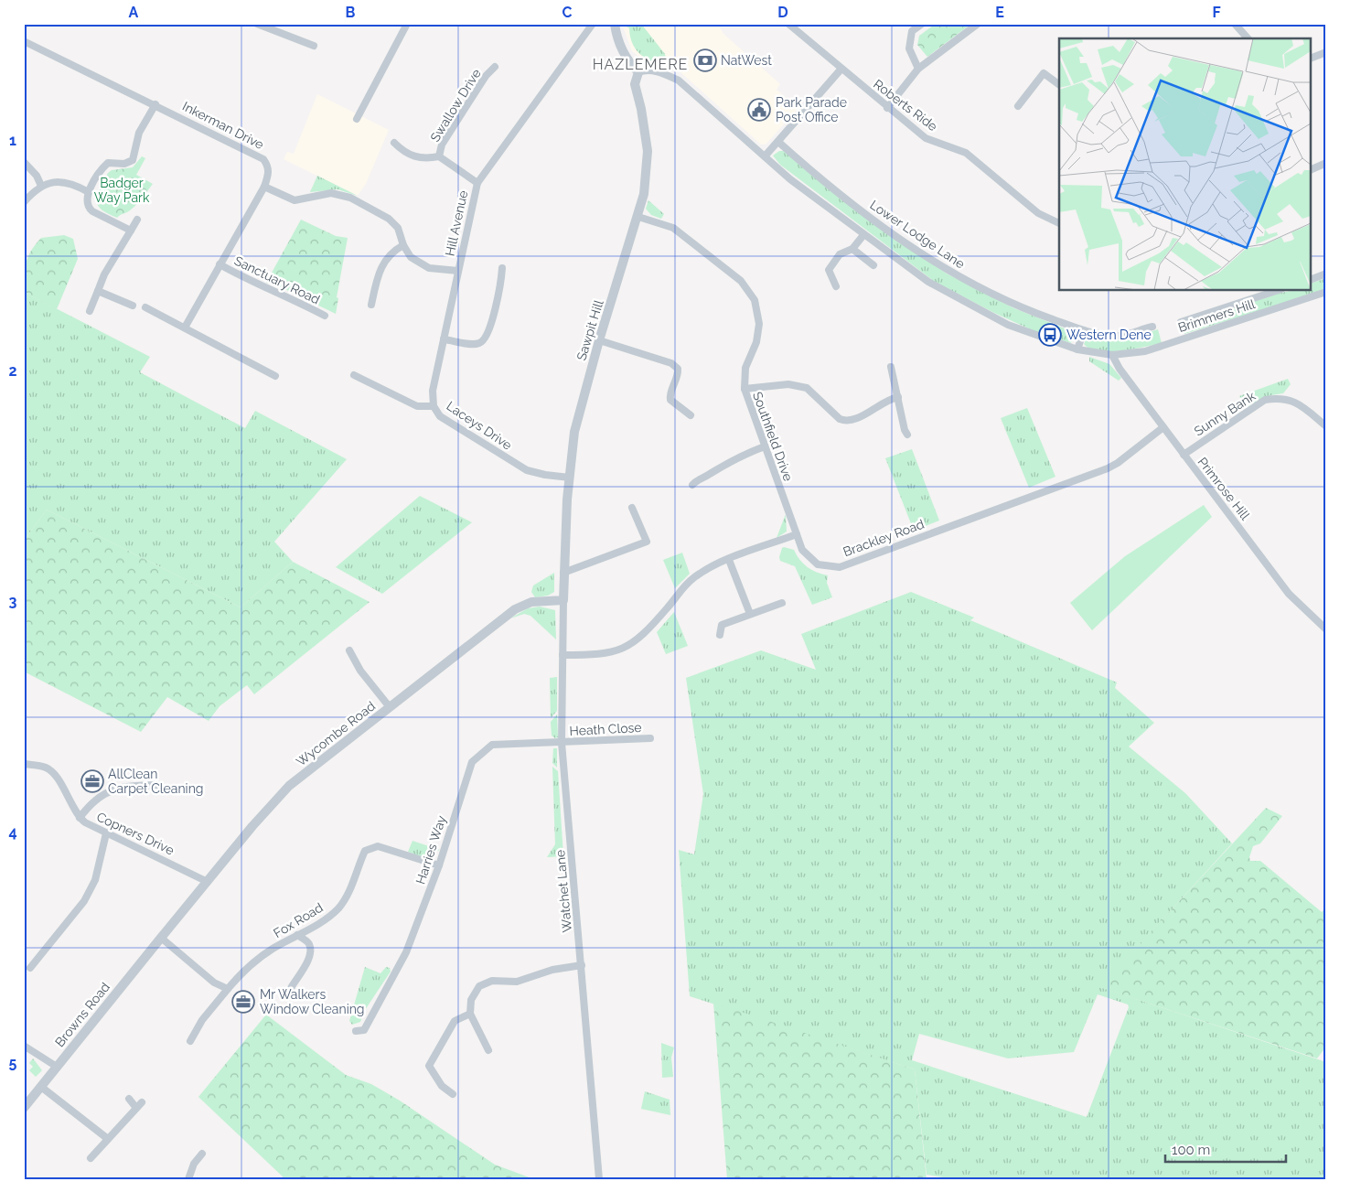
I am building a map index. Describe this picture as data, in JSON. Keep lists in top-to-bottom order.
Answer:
{
  "streets": {
    "street": [
      "Swallow Drive",
      "Roberts Ride",
      "Inkerman Drive",
      "Hill Avenue",
      "Lower Lodge Lane",
      "Sanctuary Road",
      "Brimmers Hill",
      "Sawpit Hill",
      "Sunny Bank",
      "Laceys Drive",
      "Southfield Drive",
      "Primrose Hill",
      "Brackley Road",
      "Heath Close",
      "Wycombe Road",
      "Copners Drive",
      "Harries Way",
      "Watchet Lane",
      "Fox Road",
      "Browns Road"
    ]
  },
  "crossings": [
    ["Swallow Drive", "Hill Avenue"],
    ["Inkerman Drive", "Sanctuary Road"],
    ["Hill Avenue", "Laceys Drive"],
    ["Brimmers Hill", "Primrose Hill"],
    ["Sawpit Hill", "Laceys Drive"],
    ["Sawpit Hill", "Southfield Drive"],
    ["Sawpit Hill", "Wycombe Road"],
    ["Sawpit Hill", "Watchet Lane"],
    ["Sunny Bank", "Primrose Hill"],
    ["Southfield Drive", "Brackley Road"],
    ["Primrose Hill", "Brackley Road"],
    ["Heath Close", "Harries Way"],
    ["Heath Close", "Watchet Lane"],
    ["Wycombe Road", "Copners Drive"],
    ["Wycombe Road", "Watchet Lane"],
    ["Wycombe Road", "Browns Road"],
    ["Harries Way", "Watchet Lane"],
    ["Harries Way", "Fox Road"]
  ],
  "districts": ["HAZLEMERE"],
  "parks": ["Badger Way Park"],
  "places": {
    "bank": ["NatWest"],
    "public building": ["Park Parade Post Office"],
    "bus stop": ["Western Dene"],
    "office": ["AllClean Carpet Cleaning", "Mr Walkers Window Cleaning"]
  },
  "scale_bar": "100 m",
  "grid": {
    "columns": [
      "A",
      "B",
      "C",
      "D",
      "E",
      "F"
    ],
    "rows": [
      "1",
      "2",
      "3",
      "4",
      "5"
    ]
  }
}
